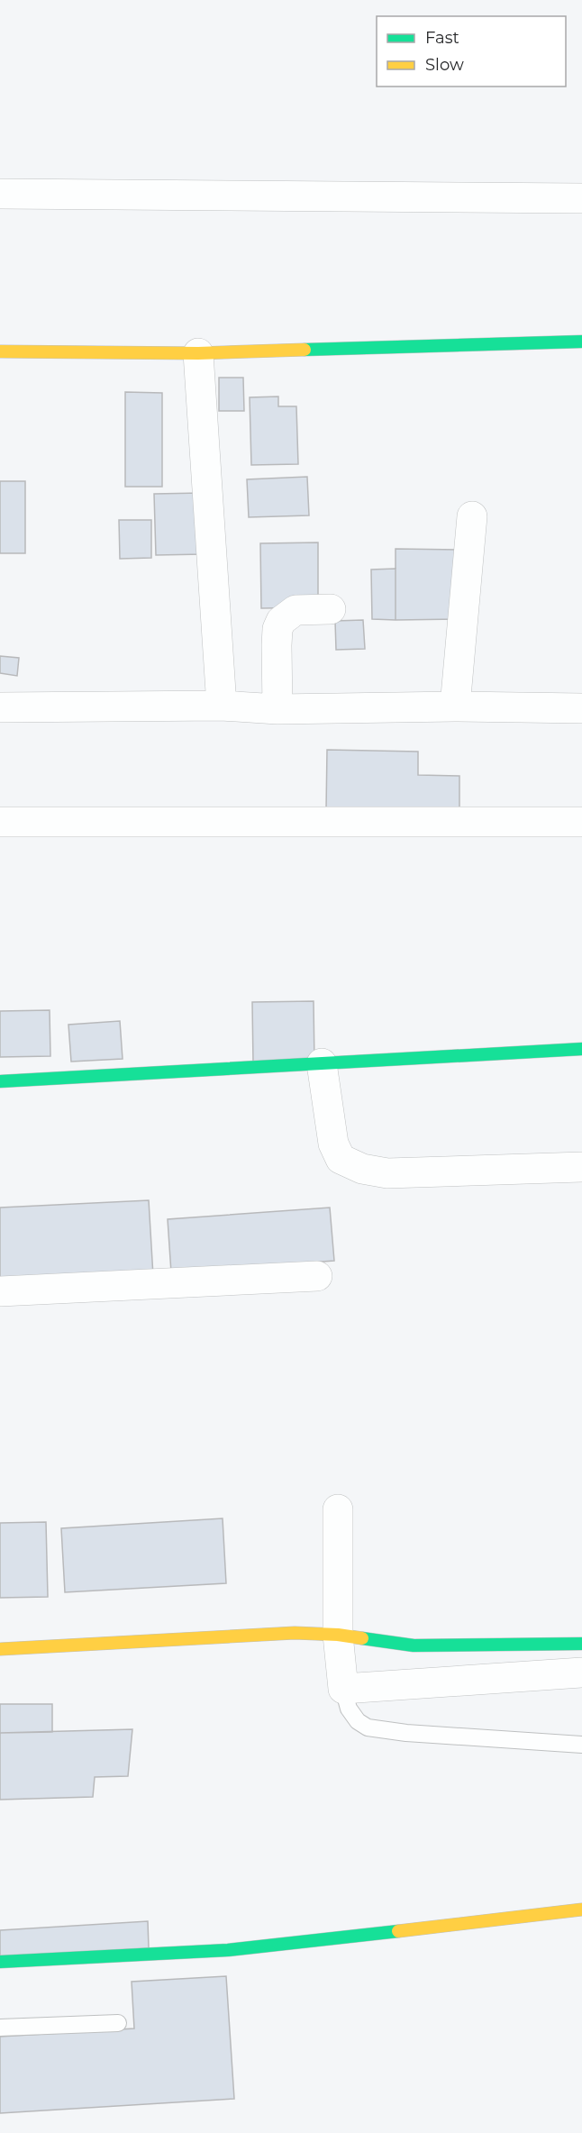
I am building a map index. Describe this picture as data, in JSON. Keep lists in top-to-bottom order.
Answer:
{
  "legend": ["Fast", "Slow"]
}
